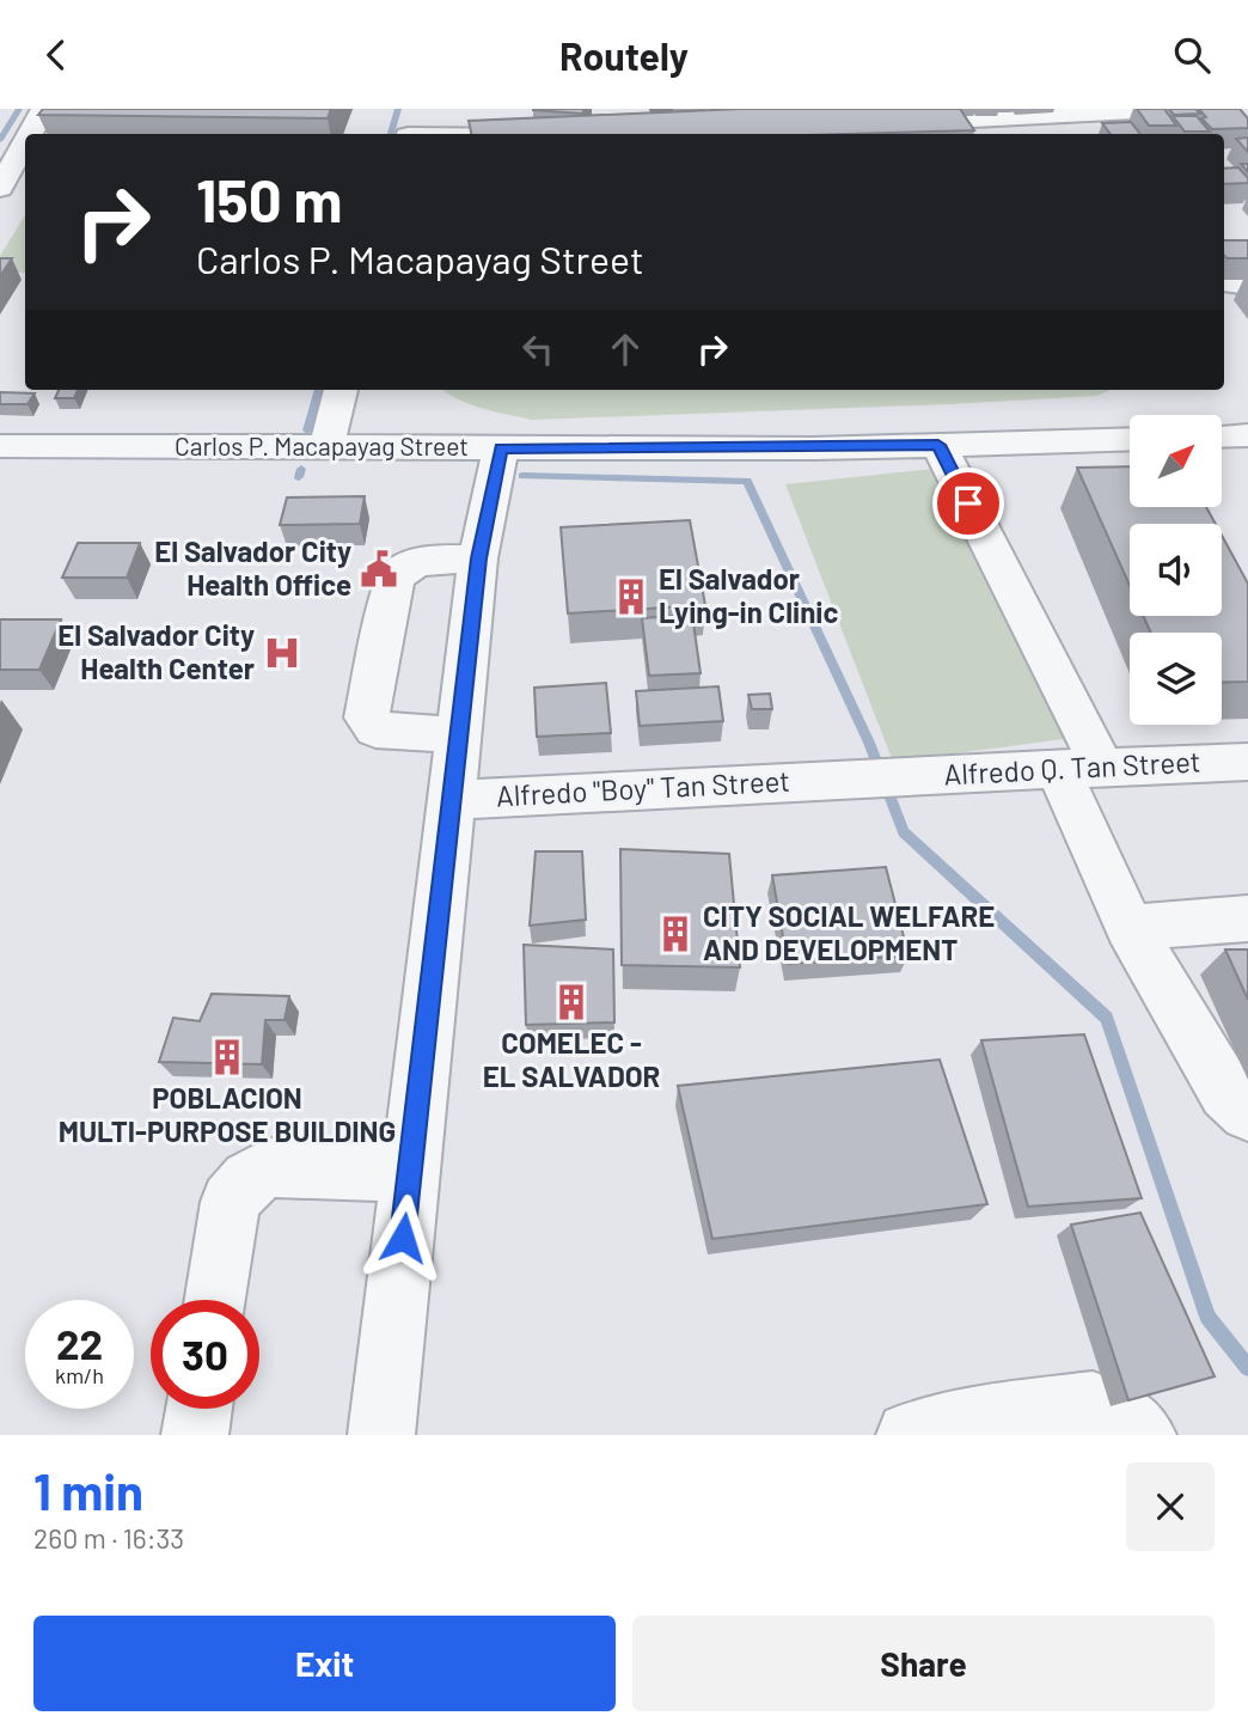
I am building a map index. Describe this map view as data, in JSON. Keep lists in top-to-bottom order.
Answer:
{
  "streets": {
    "street": ["Carlos P. Macapayag Street", "Alfredo Q. Tan Street", "Alfredo \"Boy\" Tan Street"]
  },
  "crossings": [
    ["Alfredo Q. Tan Street", "Alfredo \"Boy\" Tan Street"]
  ],
  "places": {
    "public building": ["El Salvador City Health Office"],
    "building": [
      "El Salvador Lying-in Clinic",
      "CITY SOCIAL WELFARE AND DEVELOPMENT",
      "COMELEC - EL SALVADOR",
      "POBLACION MULTI-PURPOSE BUILDING"
    ],
    "hospital": ["El Salvador City Health Center"]
  },
  "north": "top right",
  "page": {
    "header": "Routely",
    "turn": ["150 m", "Carlos P. Macapayag Street"],
    "speed": "22 km/h",
    "limit": "30",
    "heading": ["1 min", "260 m · 16:33"],
    "buttons": ["Exit", "Share"]
  }
}
